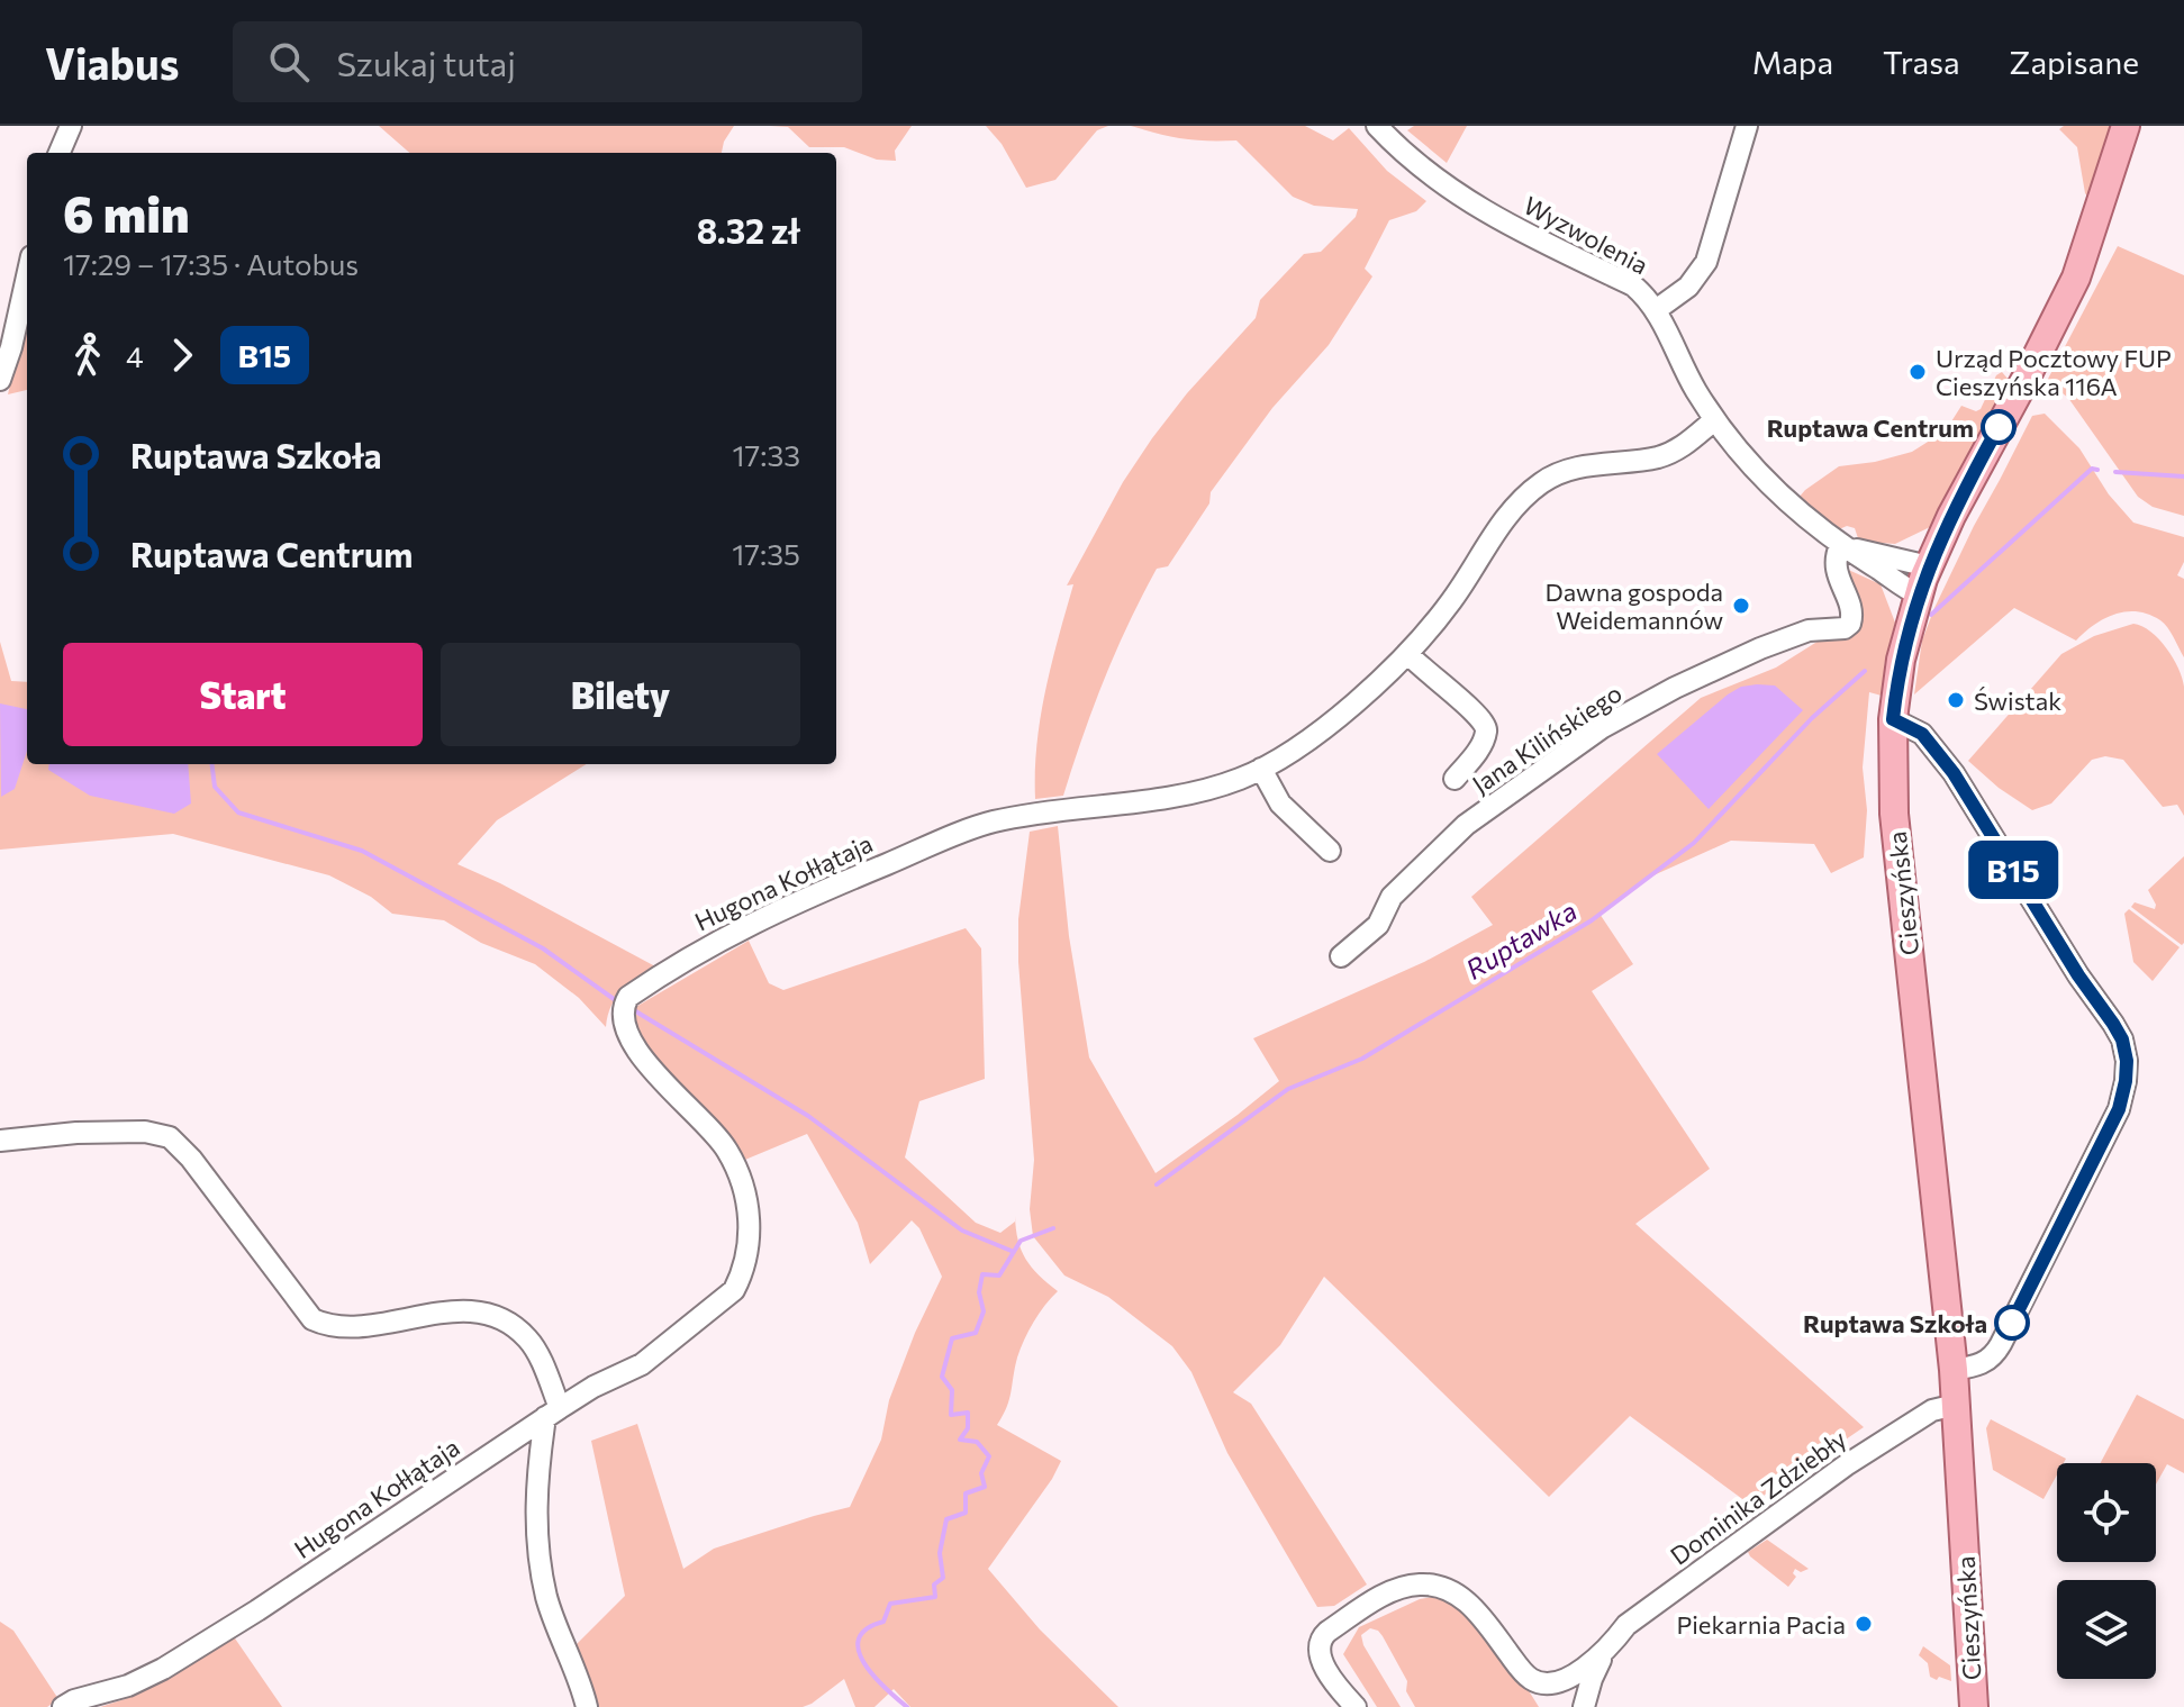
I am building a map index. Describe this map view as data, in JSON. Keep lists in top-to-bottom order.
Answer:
{
  "streets": {
    "main road": ["Cieszyńska"],
    "street": [
      "Wyzwolenia",
      "Jana Kilińskiego",
      "Hugona Kołłątaja",
      "Dominika Zdziebły"
    ]
  },
  "crossings": [
    ["Wyzwolenia", "Jana Kilińskiego"],
    ["Wyzwolenia", "Hugona Kołłątaja"],
    ["Wyzwolenia", "Cieszyńska"],
    ["Cieszyńska", "Dominika Zdziebły"]
  ],
  "water": ["Ruptawka"],
  "places": [
    "Urząd Pocztowy FUP Cieszyńska 116A",
    "Ruptawa Centrum",
    "Dawna gospoda Weidemannów",
    "Świstak",
    "Ruptawa Szkoła",
    "Piekarnia Pacia"
  ],
  "lines": ["bus line B15"],
  "page": {
    "header": "Viabus",
    "search": "Szukaj tutaj",
    "nav": ["Mapa", "Trasa", "Zapisane"],
    "on_map": "B15",
    "heading": ["6 min", "17:29 – 17:35 · Autobus", "8.32 zł"],
    "legs": ["4", "B15"],
    "list": [
      {
        "name": "Ruptawa Szkoła",
        "value": "17:33"
      },
      {
        "name": "Ruptawa Centrum",
        "value": "17:35"
      }
    ],
    "buttons": ["Start", "Bilety"]
  }
}
